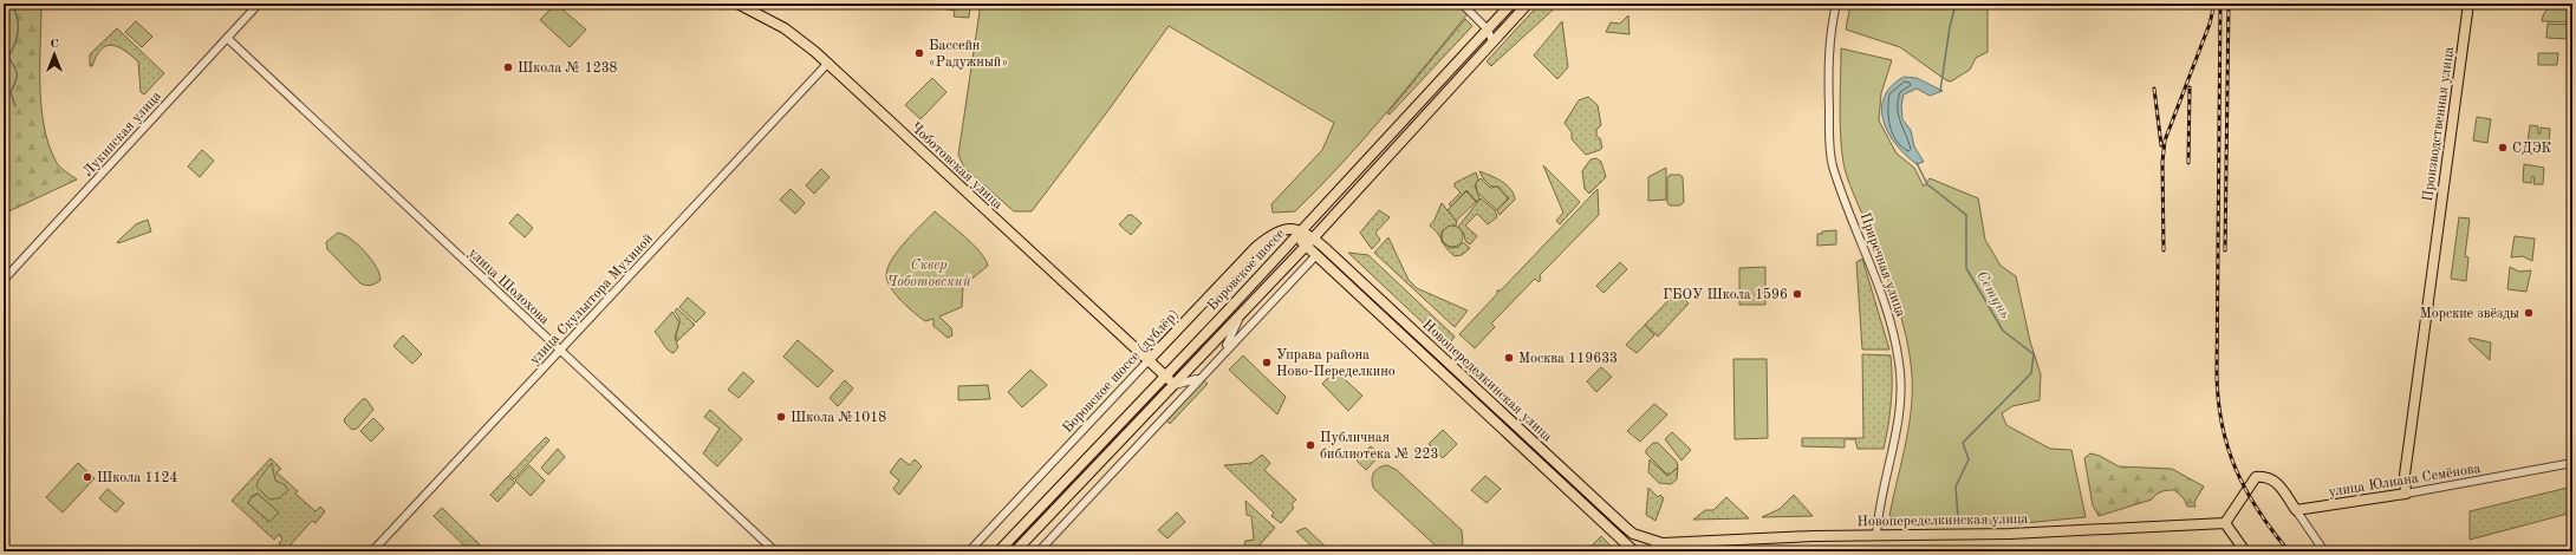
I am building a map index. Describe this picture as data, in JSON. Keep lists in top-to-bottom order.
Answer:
{
  "streets": {
    "main road": [
      "Производственная улица",
      "Чоботовская улица",
      "Боровское шоссе",
      "Боровское шоссе (дублёр)",
      "Новопеределкинская улица",
      "улица Юлиана Семёнова"
    ],
    "street": [
      "Лукинская улица",
      "Приречная улица",
      "улица Шолохова",
      "улица Скульптора Мухиной"
    ]
  },
  "crossings": [
    ["Производственная улица", "улица Юлиана Семёнова"],
    ["Лукинская улица", "улица Шолохова"],
    ["Чоботовская улица", "Боровское шоссе"],
    ["Чоботовская улица", "улица Скульптора Мухиной"],
    ["Чоботовская улица", "Боровское шоссе (дублёр)"],
    ["Приречная улица", "Новопеределкинская улица"],
    ["Боровское шоссе", "Боровское шоссе (дублёр)"],
    ["Боровское шоссе", "Новопеределкинская улица"],
    ["улица Шолохова", "улица Скульптора Мухиной"],
    ["Боровское шоссе (дублёр)", "Новопеределкинская улица"]
  ],
  "water": ["Сетунь"],
  "parks": ["Сквер Чоботовский"],
  "places": [
    "Бассейн «Радужный»",
    "Школа № 1238",
    "СДЭК",
    "ГБОУ Школа 1596",
    "Морские звёзды",
    "Москва 119633",
    "Управа района Ново-Переделкино",
    "Школа №1018",
    "Публичная библиотека № 223",
    "Школа 1124"
  ],
  "north": "top"
}
